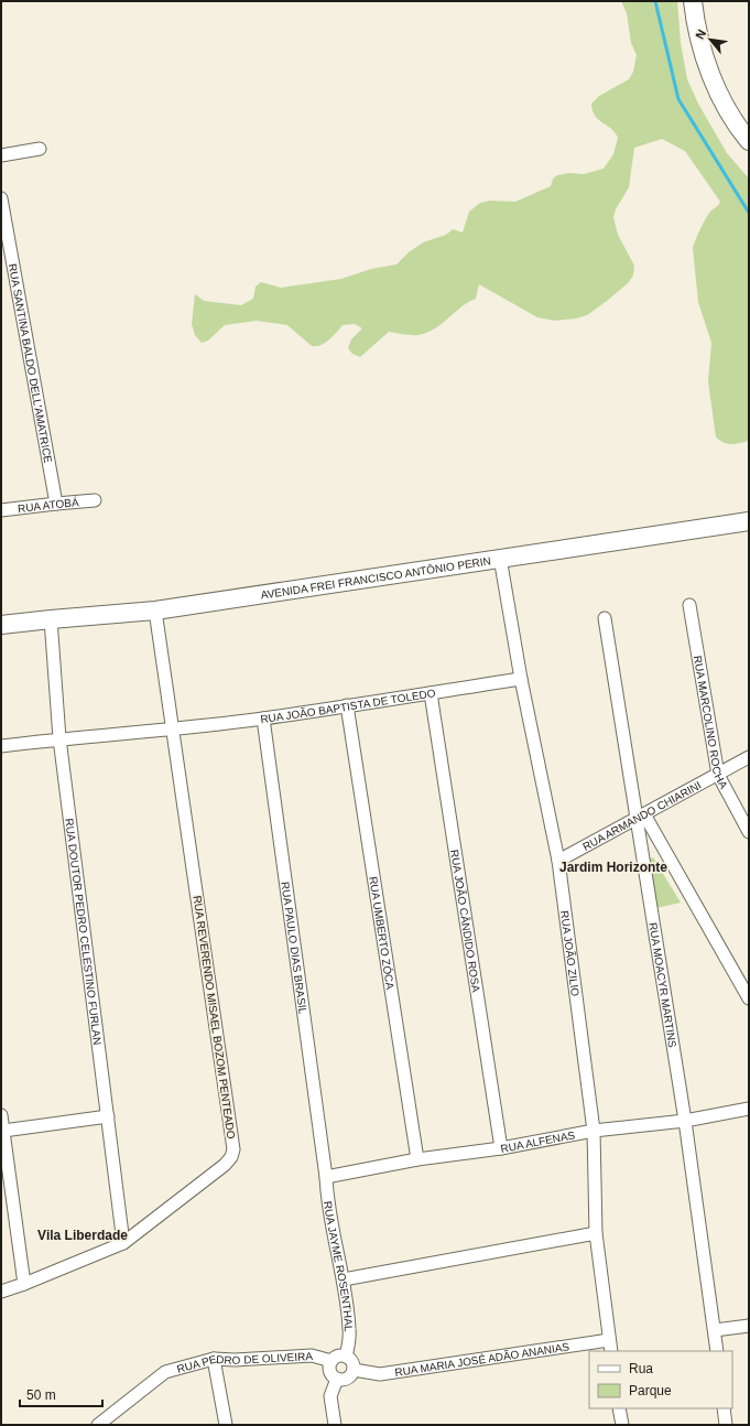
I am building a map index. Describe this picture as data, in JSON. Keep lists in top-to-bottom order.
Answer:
{
  "streets": {
    "street": [
      "RUA SANTINA BALDO DELL'AMATRICE",
      "RUA ATOBÁ",
      "AVENIDA FREI FRANCISCO ANTÔNIO PERIN",
      "RUA JOÃO BAPTISTA DE TOLEDO",
      "RUA MARCOLINO ROCHA",
      "RUA ARMANDO CHIARINI",
      "RUA JOÃO CÂNDIDO ROSA",
      "RUA DOUTOR PEDRO CELESTINO FURLAN",
      "RUA UMBERTO ZÓCA",
      "RUA PAULO DIAS BRASIL",
      "RUA JOÃO ZILIO",
      "RUA MOACYR MARTINS",
      "RUA REVERENDO MISAEL BOZOM PENTEADO",
      "RUA ALFENAS",
      "RUA JAYME ROSENTHAL",
      "RUA MARIA JOSÉ ADÃO ANANIAS",
      "RUA PEDRO DE OLIVEIRA"
    ]
  },
  "crossings": [
    ["RUA SANTINA BALDO DELL'AMATRICE", "RUA ATOBÁ"],
    ["AVENIDA FREI FRANCISCO ANTÔNIO PERIN", "RUA DOUTOR PEDRO CELESTINO FURLAN"],
    ["AVENIDA FREI FRANCISCO ANTÔNIO PERIN", "RUA JOÃO ZILIO"],
    ["AVENIDA FREI FRANCISCO ANTÔNIO PERIN", "RUA REVERENDO MISAEL BOZOM PENTEADO"],
    ["RUA JOÃO BAPTISTA DE TOLEDO", "RUA JOÃO CÂNDIDO ROSA"],
    ["RUA JOÃO BAPTISTA DE TOLEDO", "RUA DOUTOR PEDRO CELESTINO FURLAN"],
    ["RUA JOÃO BAPTISTA DE TOLEDO", "RUA UMBERTO ZÓCA"],
    ["RUA JOÃO BAPTISTA DE TOLEDO", "RUA PAULO DIAS BRASIL"],
    ["RUA JOÃO BAPTISTA DE TOLEDO", "RUA JOÃO ZILIO"],
    ["RUA JOÃO BAPTISTA DE TOLEDO", "RUA REVERENDO MISAEL BOZOM PENTEADO"],
    ["RUA MARCOLINO ROCHA", "RUA ARMANDO CHIARINI"],
    ["RUA ARMANDO CHIARINI", "RUA JOÃO ZILIO"],
    ["RUA ARMANDO CHIARINI", "RUA MOACYR MARTINS"],
    ["RUA JOÃO CÂNDIDO ROSA", "RUA ALFENAS"],
    ["RUA DOUTOR PEDRO CELESTINO FURLAN", "RUA REVERENDO MISAEL BOZOM PENTEADO"],
    ["RUA UMBERTO ZÓCA", "RUA ALFENAS"],
    ["RUA PAULO DIAS BRASIL", "RUA ALFENAS"],
    ["RUA PAULO DIAS BRASIL", "RUA JAYME ROSENTHAL"],
    ["RUA JOÃO ZILIO", "RUA ALFENAS"],
    ["RUA JOÃO ZILIO", "RUA MARIA JOSÉ ADÃO ANANIAS"],
    ["RUA MOACYR MARTINS", "RUA ALFENAS"],
    ["RUA ALFENAS", "RUA JAYME ROSENTHAL"],
    ["RUA JAYME ROSENTHAL", "RUA MARIA JOSÉ ADÃO ANANIAS"],
    ["RUA JAYME ROSENTHAL", "RUA PEDRO DE OLIVEIRA"],
    ["RUA MARIA JOSÉ ADÃO ANANIAS", "RUA PEDRO DE OLIVEIRA"]
  ],
  "districts": ["Jardim Horizonte", "Vila Liberdade"],
  "legend": ["Rua", "Parque"],
  "scale_bar": "50 m",
  "north": "top left"
}
